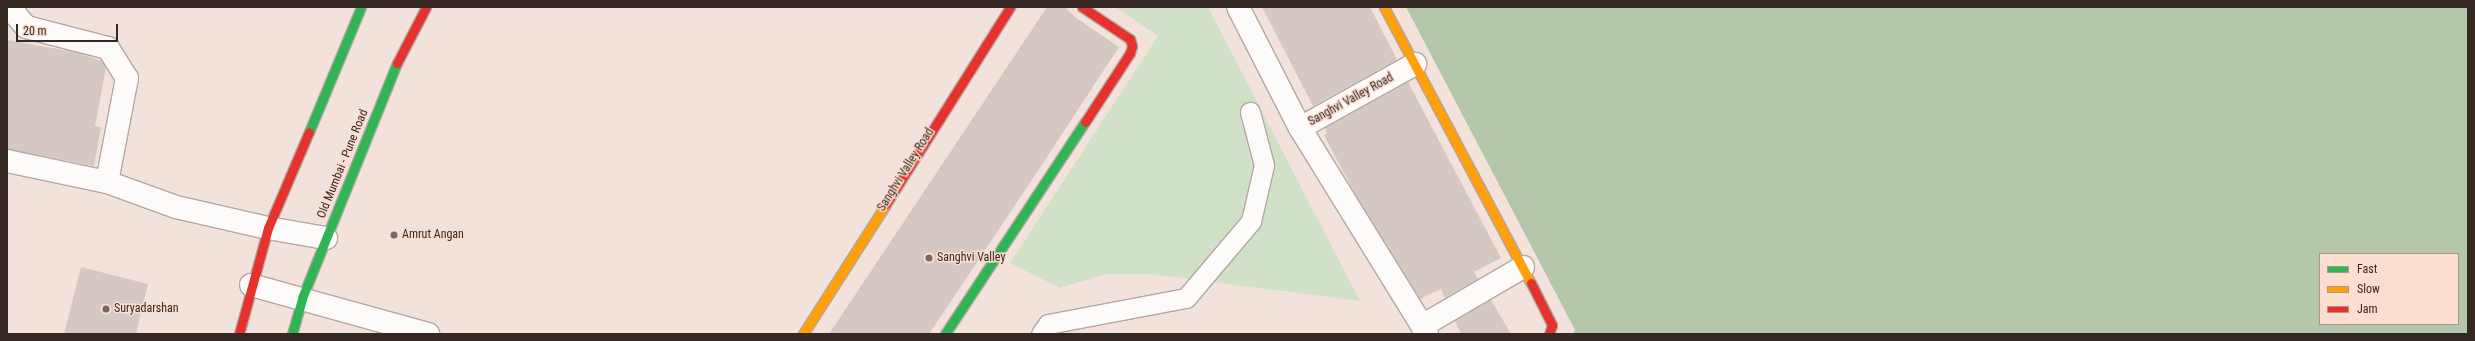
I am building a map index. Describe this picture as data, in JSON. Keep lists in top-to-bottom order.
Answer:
{
  "streets": {
    "street": ["Sanghvi Valley Road", "Old Mumbai - Pune Road"]
  },
  "places": ["Amrut Angan", "Sanghvi Valley", "Suryadarshan"],
  "legend": ["Fast", "Slow", "Jam"],
  "scale_bar": "20 m"
}
